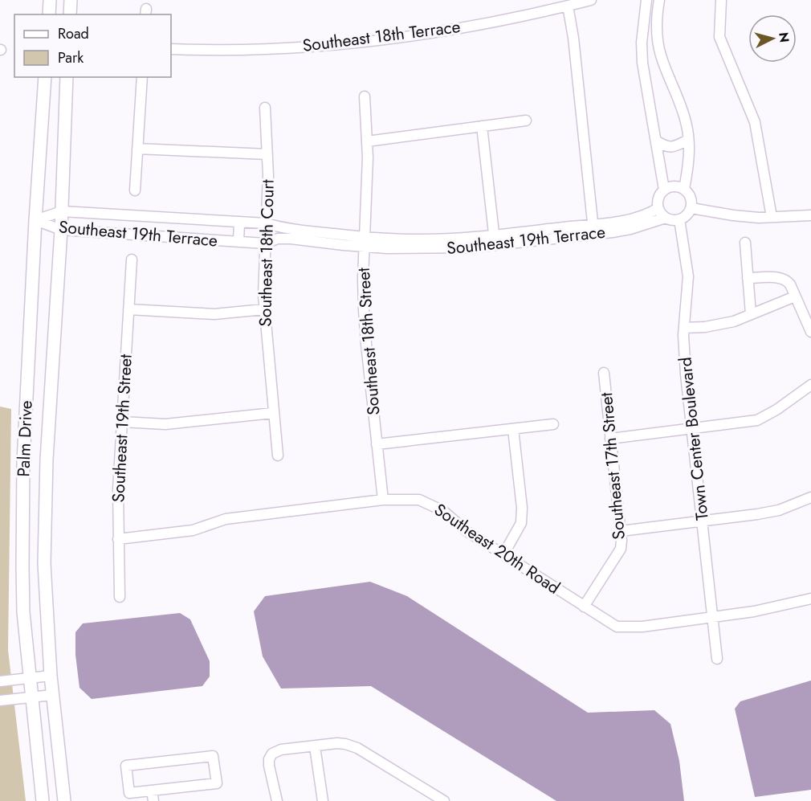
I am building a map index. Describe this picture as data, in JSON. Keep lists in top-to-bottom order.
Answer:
{
  "streets": {
    "main road": ["Palm Drive"],
    "street": [
      "Southeast 18th Terrace",
      "Southeast 19th Terrace",
      "Southeast 18th Court",
      "Southeast 18th Street",
      "Southeast 19th Street",
      "Town Center Boulevard",
      "Southeast 17th Street",
      "Southeast 20th Road"
    ]
  },
  "crossings": [
    ["Southeast 19th Terrace", "Southeast 18th Court"],
    ["Southeast 19th Terrace", "Southeast 18th Street"],
    ["Southeast 19th Terrace", "Palm Drive"],
    ["Southeast 19th Terrace", "Town Center Boulevard"],
    ["Southeast 18th Street", "Southeast 20th Road"],
    ["Southeast 19th Street", "Southeast 20th Road"],
    ["Town Center Boulevard", "Southeast 20th Road"],
    ["Southeast 17th Street", "Southeast 20th Road"]
  ],
  "legend": ["Road", "Park"],
  "north": "right"
}
